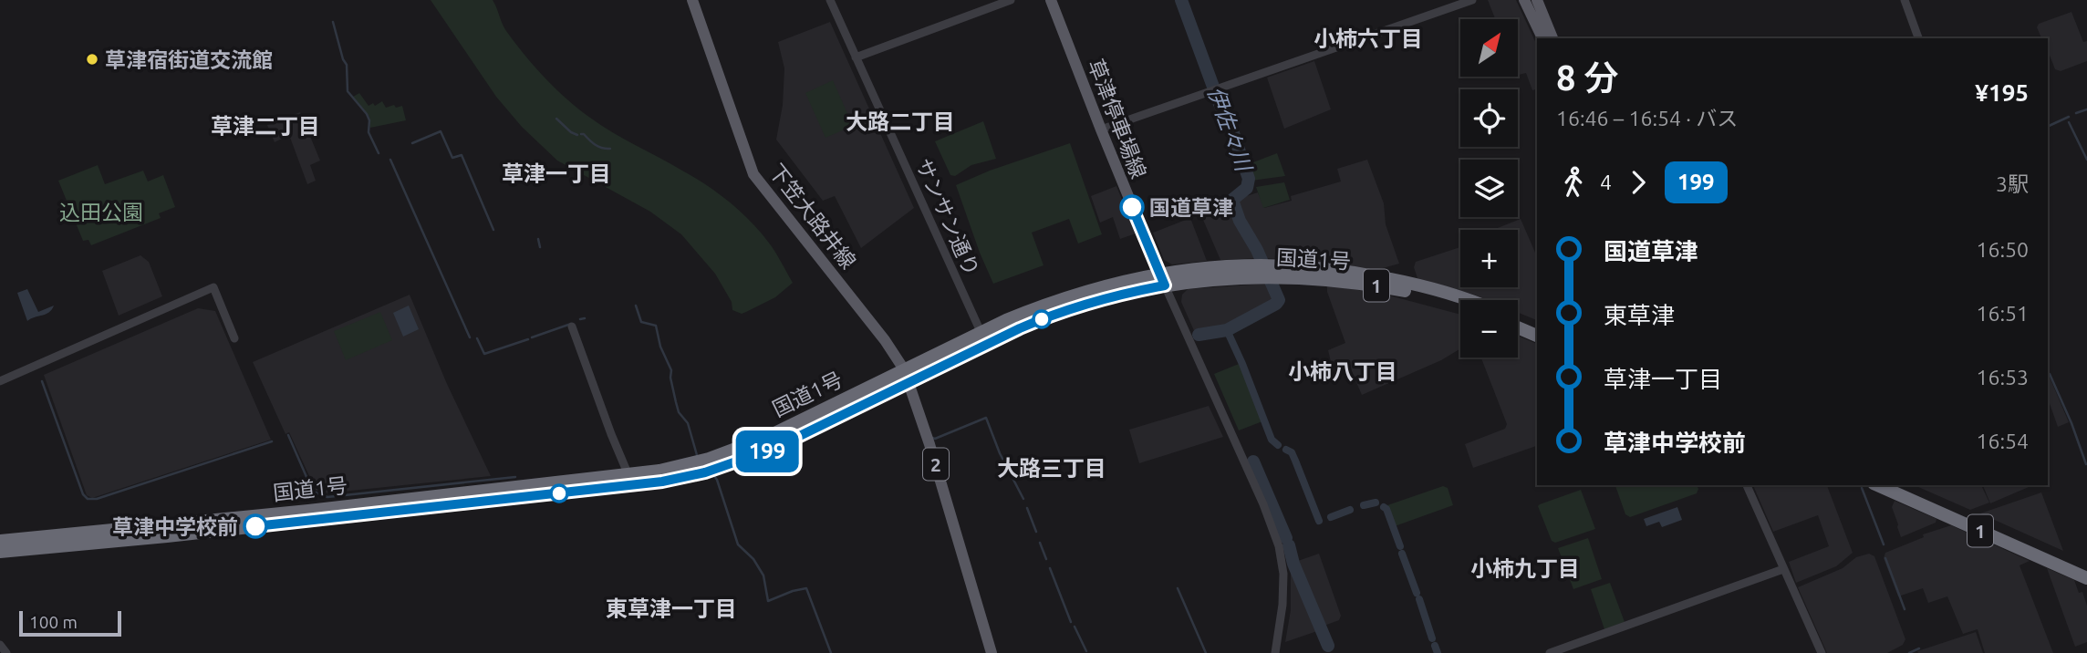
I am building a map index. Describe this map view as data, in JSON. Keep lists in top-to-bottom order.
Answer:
{
  "streets": {
    "highway": ["国道1号", "1"],
    "main road": ["草津停車場線", "下笠大路井線", "2"],
    "street": ["サンサン通り"]
  },
  "crossings": [
    ["草津停車場線", "国道1号"],
    ["下笠大路井線", "国道1号"],
    ["下笠大路井線", "2"],
    ["サンサン通り", "国道1号"],
    ["国道1号", "2"]
  ],
  "districts": [
    "小柿六丁目",
    "大路二丁目",
    "草津二丁目",
    "草津一丁目",
    "小柿八丁目",
    "大路三丁目",
    "小柿九丁目",
    "東草津一丁目"
  ],
  "water": ["伊佐々川"],
  "parks": ["込田公園"],
  "places": ["草津宿街道交流館", "国道草津", "草津中学校前"],
  "lines": ["bus line 199"],
  "scale_bar": "100 m",
  "north": "top right",
  "page": {
    "on_map": "199",
    "map_buttons": ["+", "−"],
    "heading": ["8 分", "16:46 – 16:54 · バス", "¥195"],
    "legs": ["4", "199", "3駅"],
    "list": [
      {
        "name": "国道草津",
        "value": "16:50"
      },
      {
        "name": "東草津",
        "value": "16:51"
      },
      {
        "name": "草津一丁目",
        "value": "16:53"
      },
      {
        "name": "草津中学校前",
        "value": "16:54"
      }
    ],
    "scale": "100 m"
  }
}
